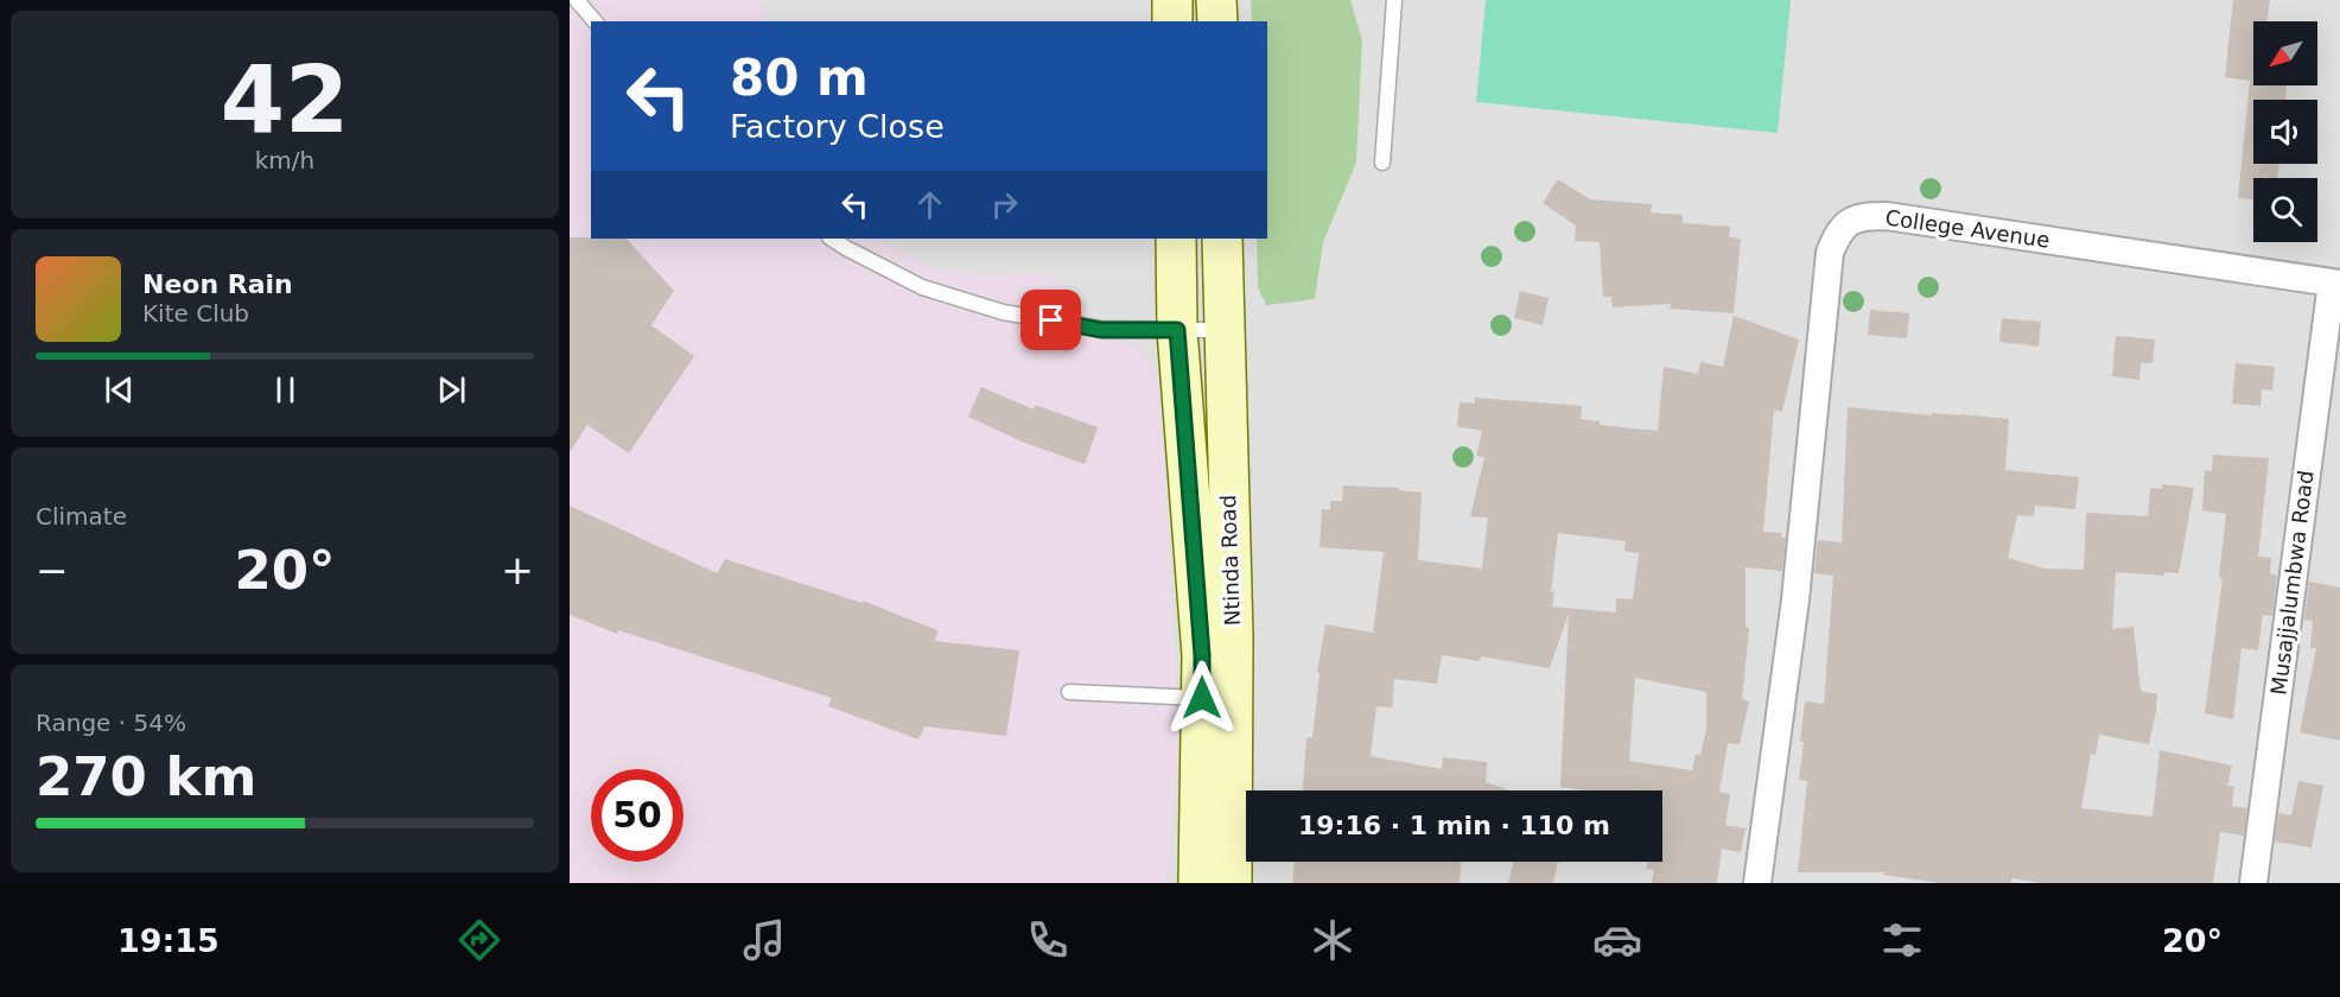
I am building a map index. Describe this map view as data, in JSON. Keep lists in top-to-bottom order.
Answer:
{
  "streets": {
    "main road": ["Ntinda Road"],
    "street": ["College Avenue", "Musajjalumbwa Road"]
  },
  "crossings": [
    ["College Avenue", "Musajjalumbwa Road"]
  ],
  "north": "bottom left",
  "page": {
    "tile": [
      ["42", "km/h"],
      "Climate",
      ["Range · 54%", "270 km"]
    ],
    "turn": ["80 m", "Factory Close"],
    "song": ["Neon Rain", "Kite Club"],
    "heat": ["−", "20°", "+"],
    "limit": "50",
    "trip": "19:16 · 1 min · 110 m",
    "tabs": ["19:15", "20°"]
  }
}
